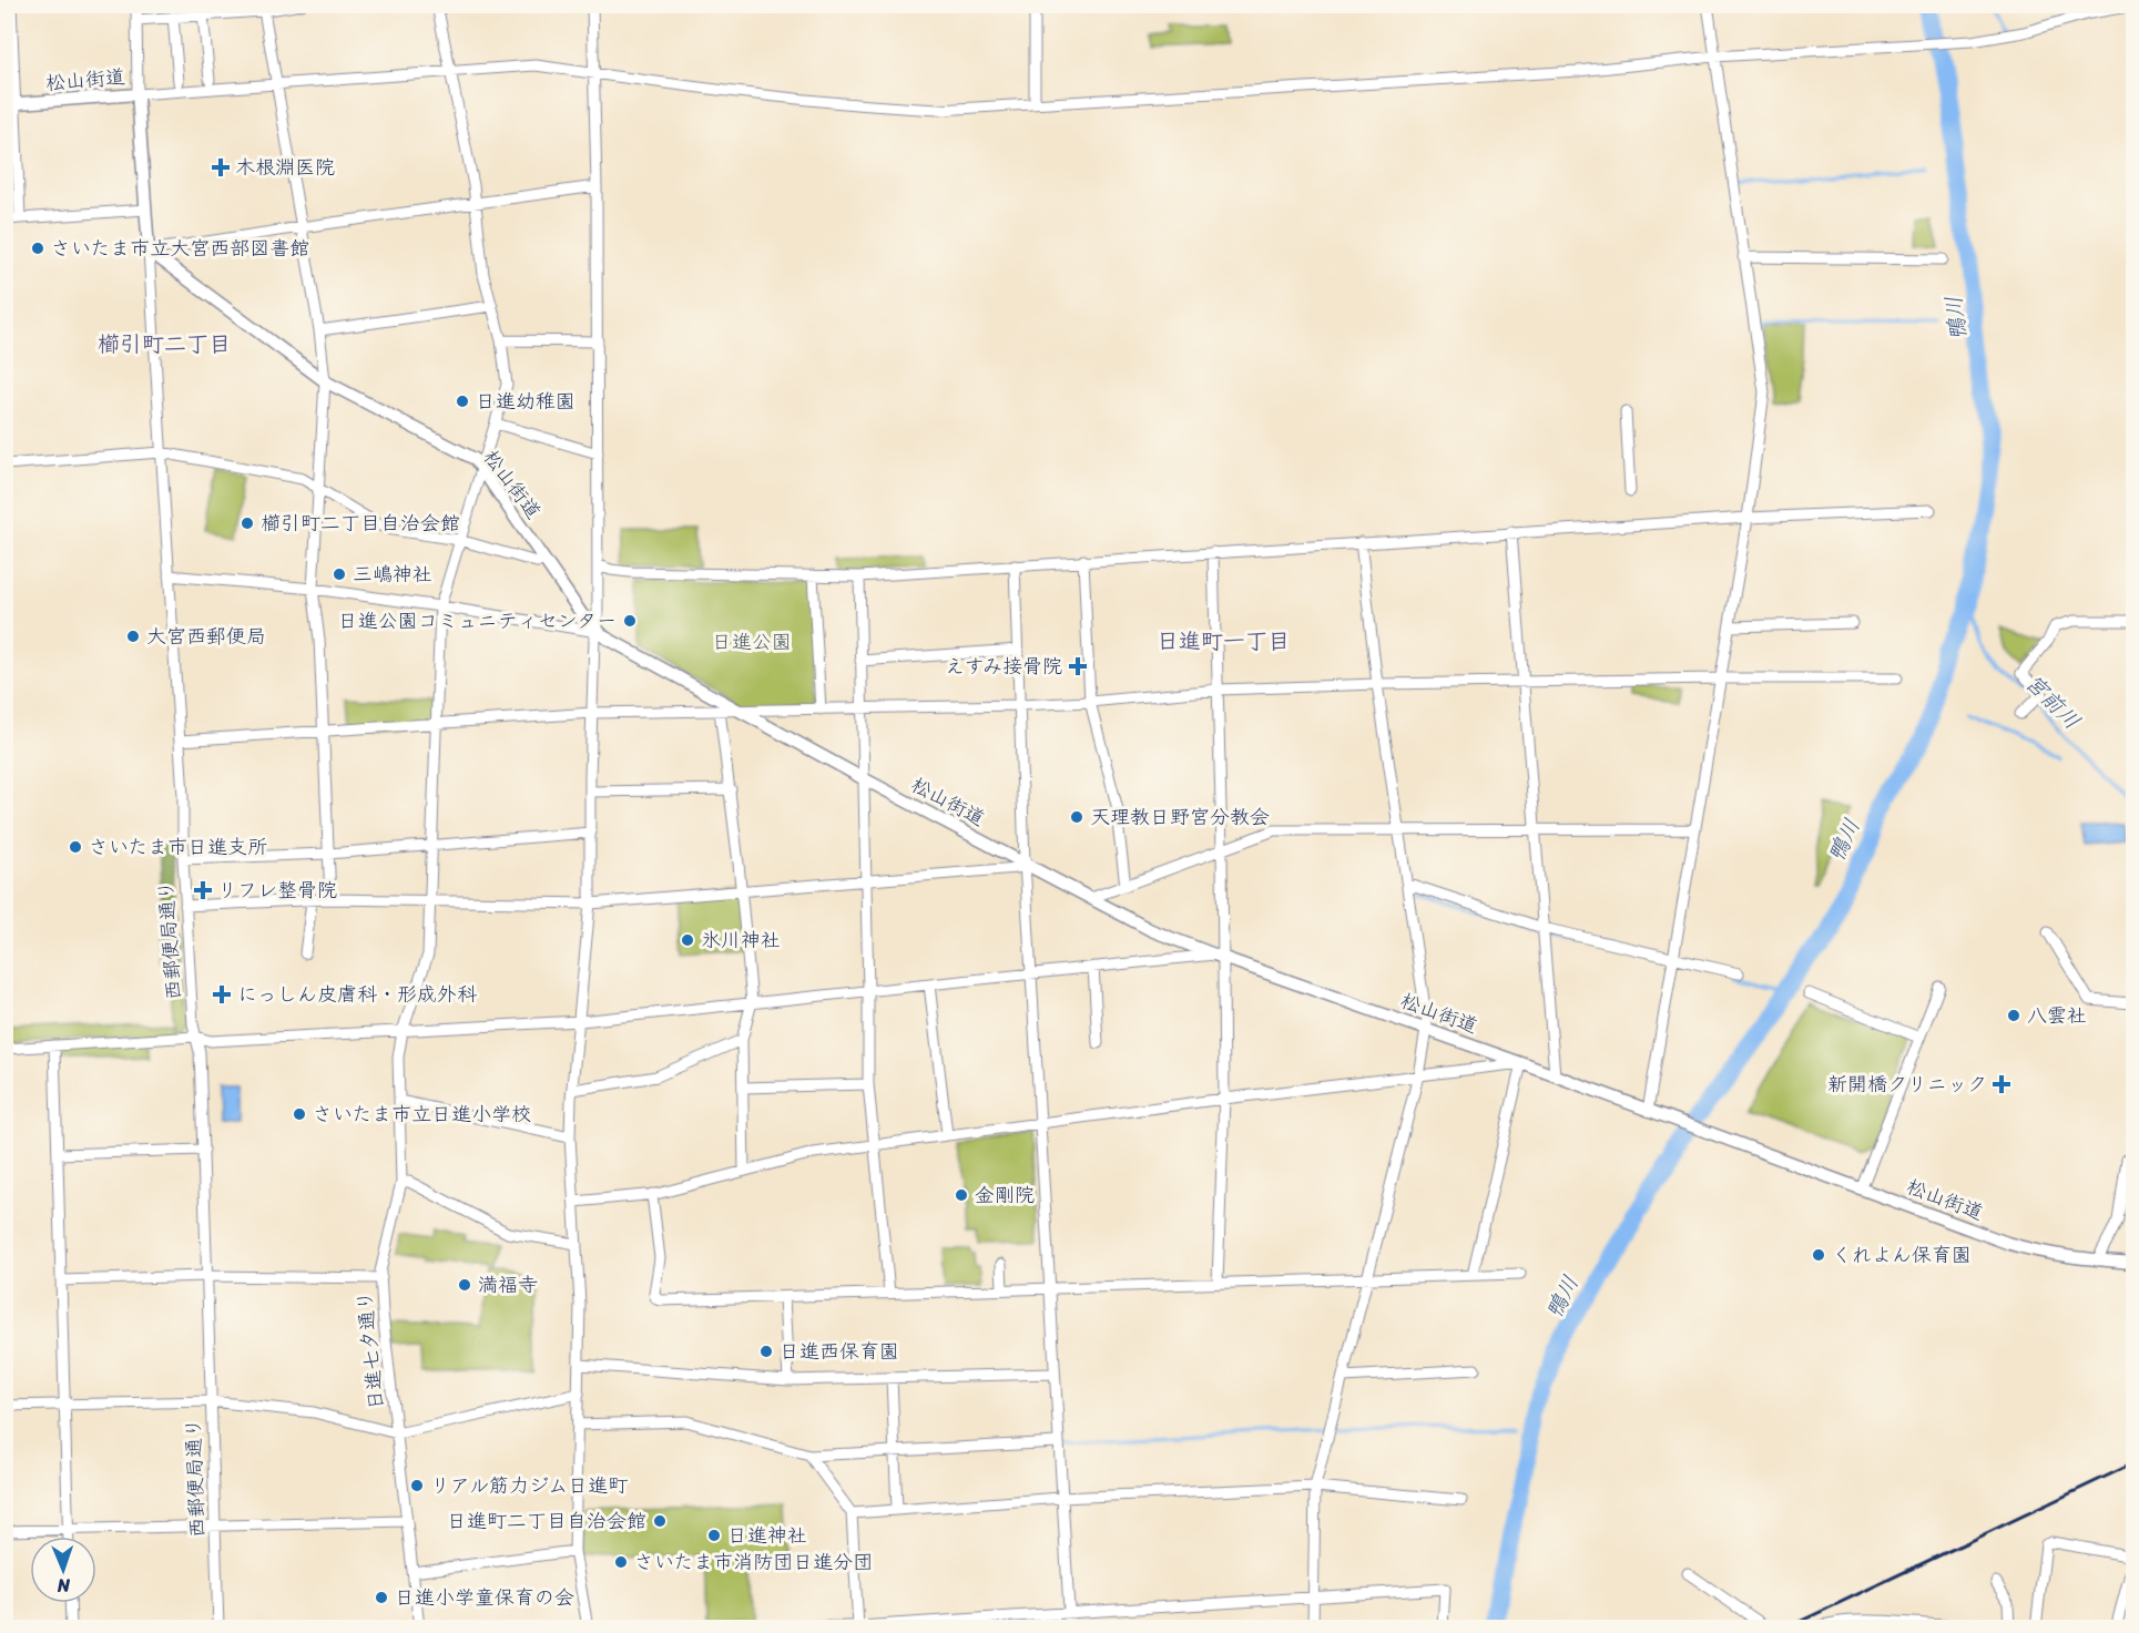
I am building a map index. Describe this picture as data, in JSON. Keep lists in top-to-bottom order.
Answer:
{
  "streets": {
    "main road": ["松山街道"],
    "street": ["西郵便局通り", "日進七夕通り"]
  },
  "crossings": [
    ["松山街道", "西郵便局通り"],
    ["松山街道", "日進七夕通り"]
  ],
  "districts": ["櫛引町二丁目", "日進町一丁目"],
  "water": ["鴨川", "宮前川"],
  "parks": ["日進公園"],
  "places": {
    "health": [
      "木根淵医院",
      "えすみ接骨院",
      "リフレ整骨院",
      "にっしん皮膚科・形成外科",
      "新開橋クリニック"
    ],
    "other": [
      "さいたま市立大宮西部図書館",
      "日進幼稚園",
      "櫛引町二丁目自治会館",
      "三嶋神社",
      "日進公園コミュニティセンター",
      "大宮西郵便局",
      "天理教日野宮分教会",
      "さいたま市日進支所",
      "氷川神社",
      "八雲社",
      "さいたま市立日進小学校",
      "金剛院",
      "くれよん保育園",
      "満福寺",
      "日進西保育園",
      "リアル筋力ジム日進町",
      "日進町二丁目自治会館",
      "日進神社",
      "さいたま市消防団日進分団",
      "日進小学童保育の会"
    ]
  },
  "north": "bottom"
}
